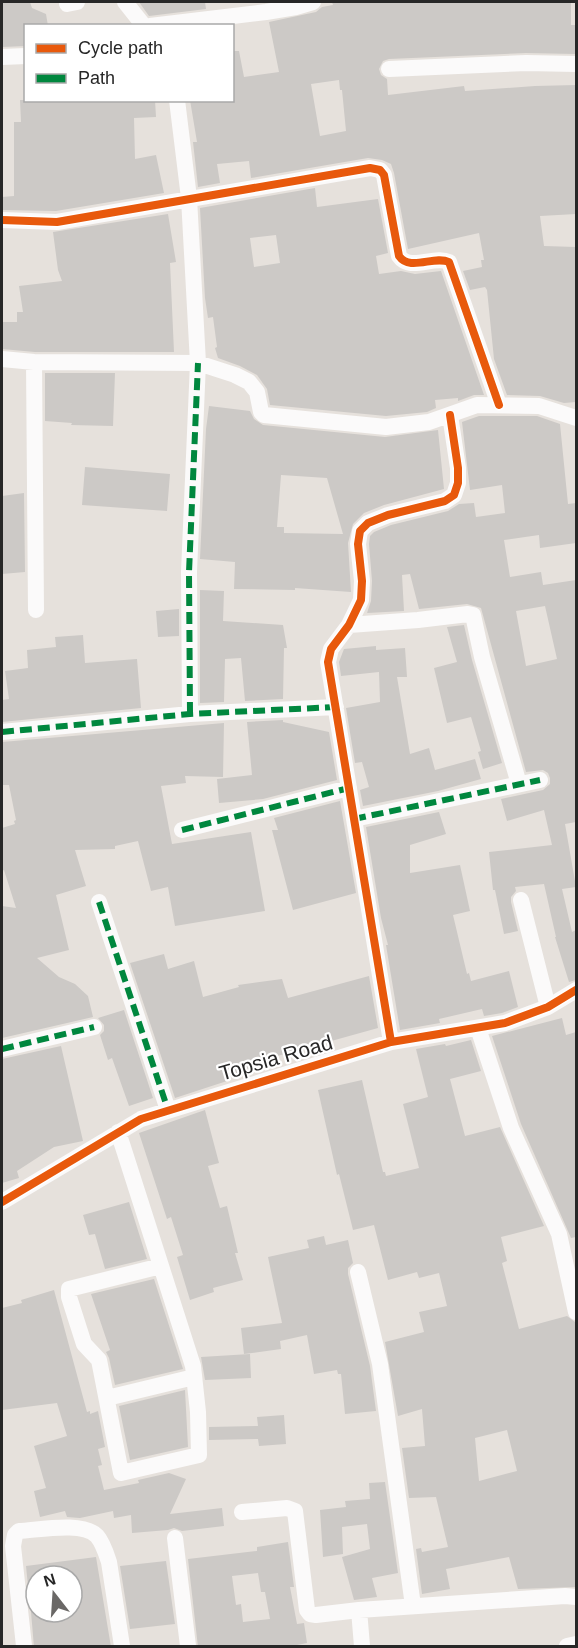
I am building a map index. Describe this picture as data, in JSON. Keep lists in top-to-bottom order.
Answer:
{
  "streets": {
    "street": ["Topsia Road"]
  },
  "legend": ["Cycle path", "Path"],
  "north": "top"
}
